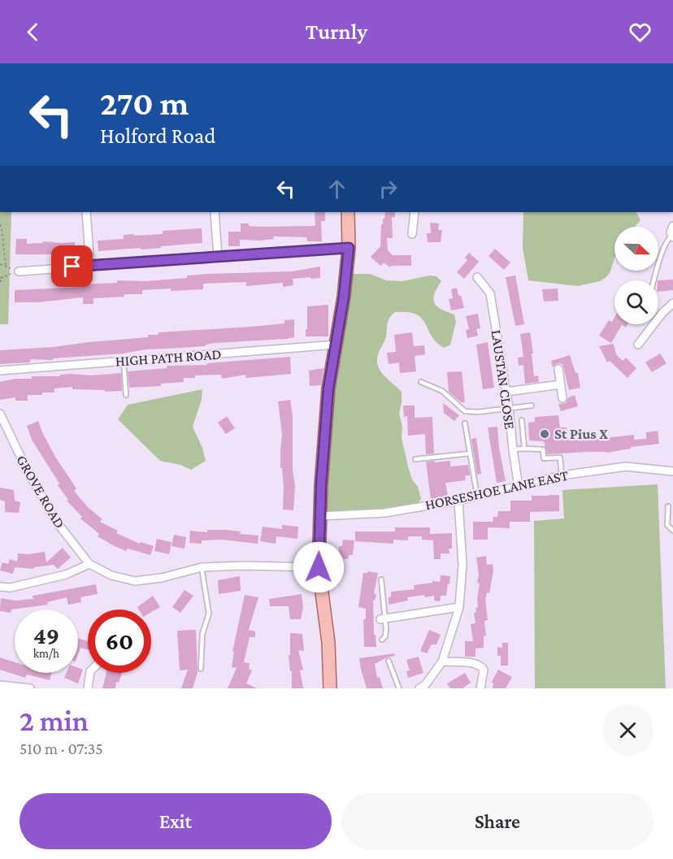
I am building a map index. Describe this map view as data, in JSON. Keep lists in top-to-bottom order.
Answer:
{
  "streets": {
    "street": [
      "HIGH PATH ROAD",
      "LAUSTAN CLOSE",
      "HORSESHOE LANE EAST",
      "GROVE ROAD"
    ]
  },
  "crossings": [
    ["LAUSTAN CLOSE", "HORSESHOE LANE EAST"]
  ],
  "places": ["St Pius X"],
  "north": "right",
  "page": {
    "header": "Turnly",
    "turn": ["270 m", "Holford Road"],
    "speed": "49 km/h",
    "limit": "60",
    "heading": ["2 min", "510 m · 07:35"],
    "buttons": ["Exit", "Share"]
  }
}
